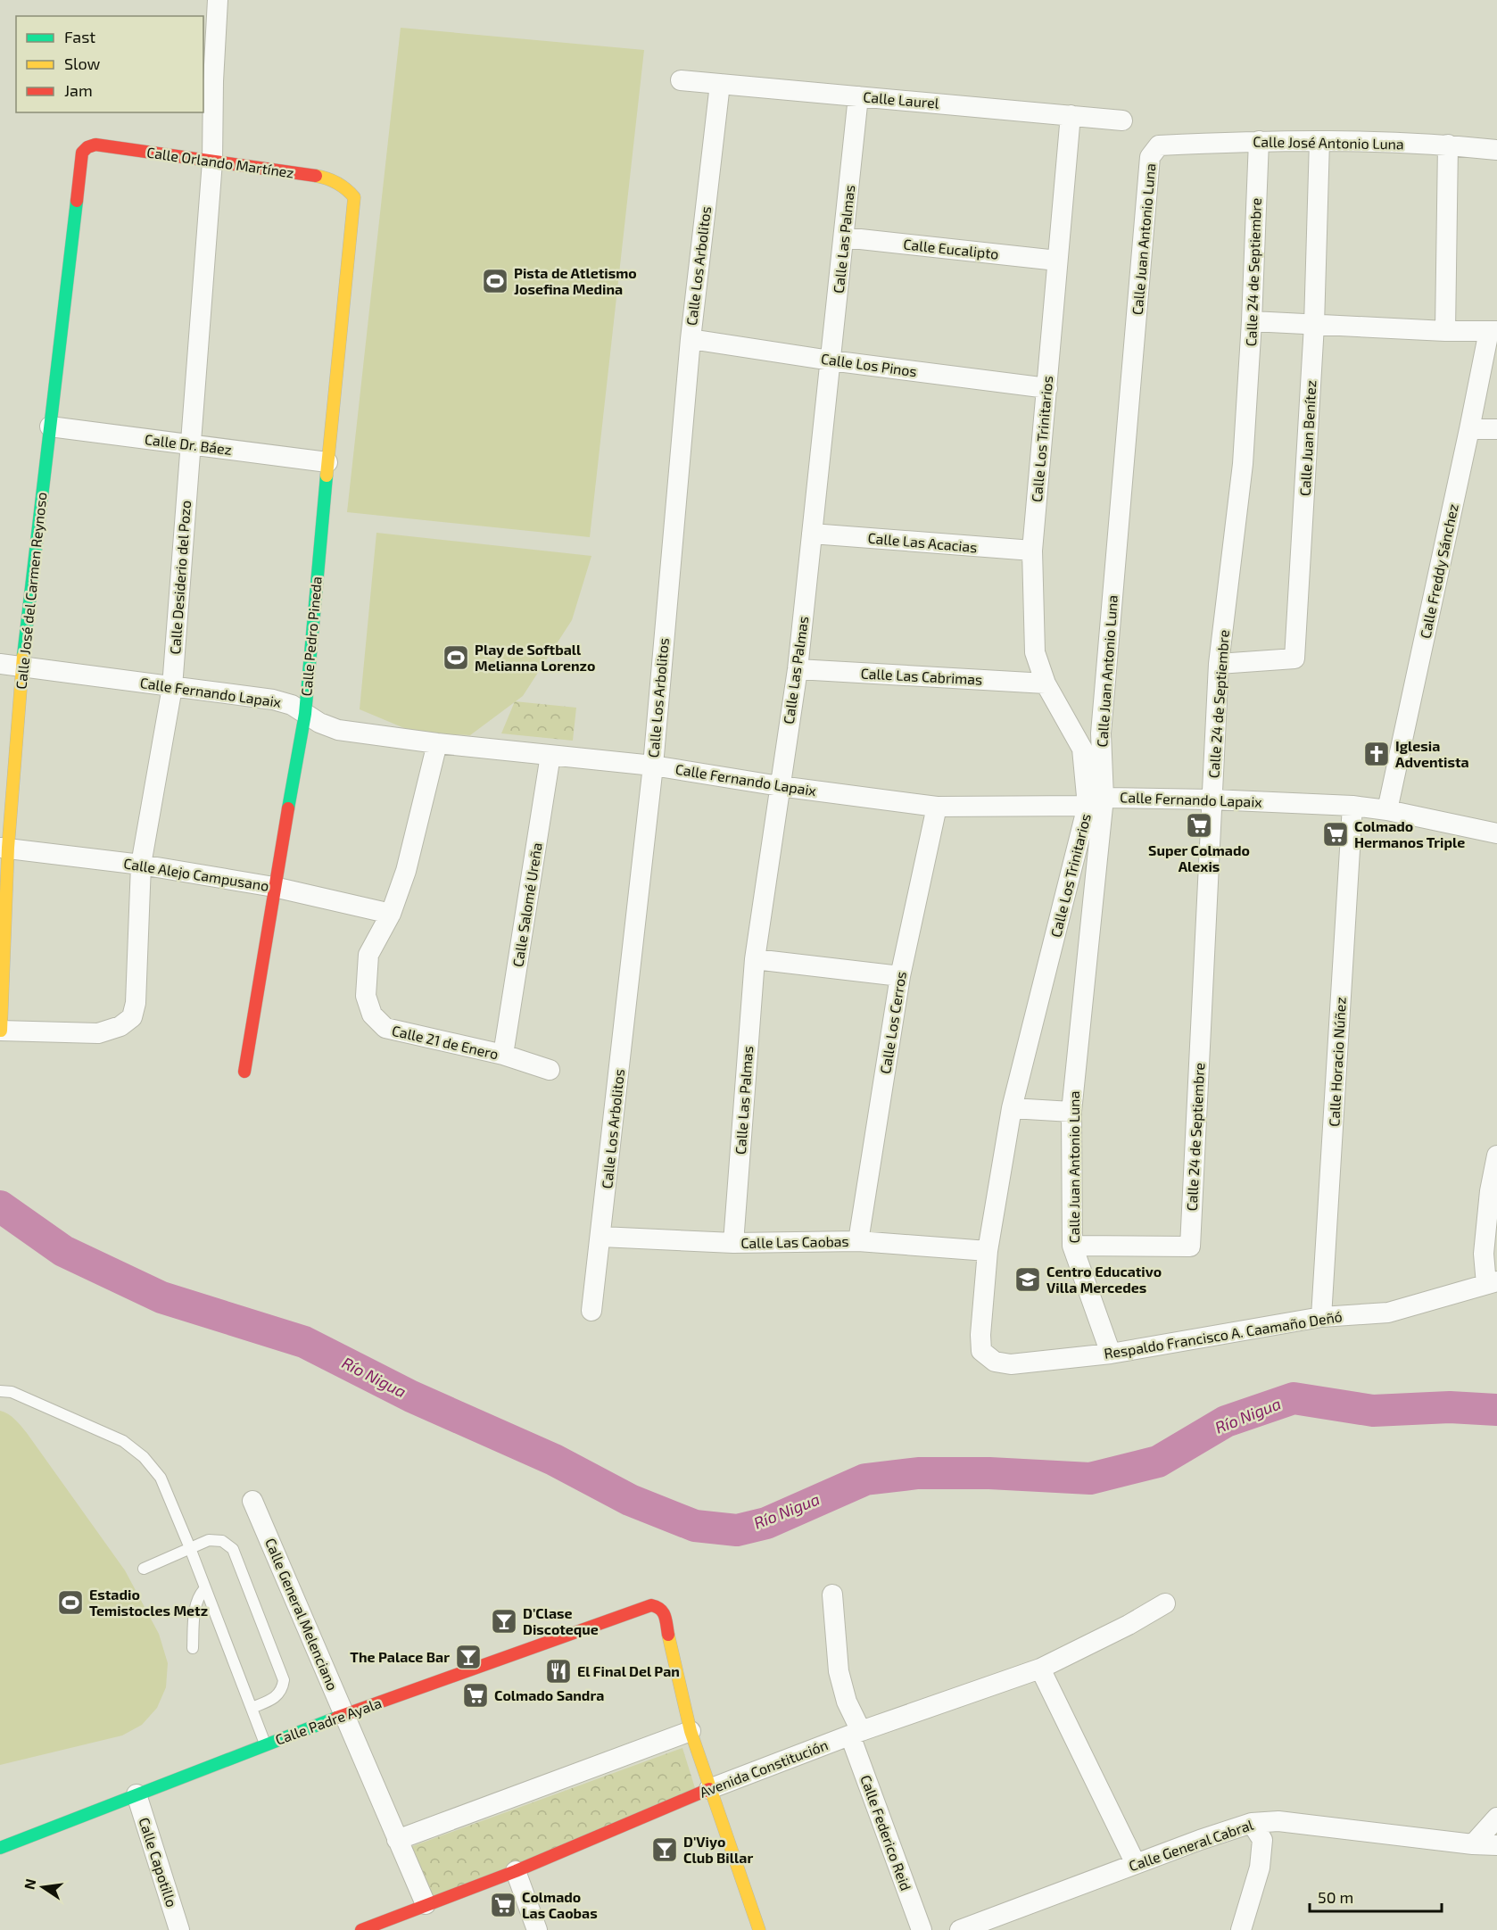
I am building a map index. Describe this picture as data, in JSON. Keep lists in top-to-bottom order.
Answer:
{
  "streets": {
    "street": [
      "Calle Laurel",
      "Calle José Antonio Luna",
      "Calle Orlando Martínez",
      "Calle Las Palmas",
      "Calle Juan Antonio Luna",
      "Calle Eucalipto",
      "Calle Los Arbolitos",
      "Calle 24 de Septiembre",
      "Calle Los Pinos",
      "Calle Juan Benítez",
      "Calle Los Trinitarios",
      "Calle Dr. Báez",
      "Calle Las Acacias",
      "Calle Freddy Sánchez",
      "Calle Desiderio del Pozo",
      "Calle José del Carmen Reynoso",
      "Calle Pedro Pineda",
      "Calle Las Cabrimas",
      "Calle Fernando Lapaix",
      "Calle Alejo Campusano",
      "Calle Salomé Ureña",
      "Calle Los Cerros",
      "Calle 21 de Enero",
      "Calle Horacio Núñez",
      "Calle Las Caobas",
      "Respaldo Francisco A. Caamaño Deñó",
      "Calle General Melenciano",
      "Calle Padre Ayala",
      "Avenida Constitución",
      "Calle Federico Reid",
      "Calle General Cabral",
      "Calle Capotillo"
    ]
  },
  "crossings": [
    ["Calle Laurel", "Calle Las Palmas"],
    ["Calle Laurel", "Calle Los Arbolitos"],
    ["Calle Laurel", "Calle Los Trinitarios"],
    ["Calle José Antonio Luna", "Calle Juan Antonio Luna"],
    ["Calle José Antonio Luna", "Calle 24 de Septiembre"],
    ["Calle José Antonio Luna", "Calle Juan Benítez"],
    ["Calle Orlando Martínez", "Calle Desiderio del Pozo"],
    ["Calle Orlando Martínez", "Calle José del Carmen Reynoso"],
    ["Calle Orlando Martínez", "Calle Pedro Pineda"],
    ["Calle Las Palmas", "Calle Eucalipto"],
    ["Calle Las Palmas", "Calle Los Pinos"],
    ["Calle Las Palmas", "Calle Las Acacias"],
    ["Calle Las Palmas", "Calle Las Cabrimas"],
    ["Calle Las Palmas", "Calle Fernando Lapaix"],
    ["Calle Las Palmas", "Calle Las Caobas"],
    ["Calle Juan Antonio Luna", "Calle 24 de Septiembre"],
    ["Calle Juan Antonio Luna", "Calle Los Trinitarios"],
    ["Calle Juan Antonio Luna", "Calle Fernando Lapaix"],
    ["Calle Juan Antonio Luna", "Respaldo Francisco A. Caamaño Deñó"],
    ["Calle Eucalipto", "Calle Los Trinitarios"],
    ["Calle Los Arbolitos", "Calle Los Pinos"],
    ["Calle Los Arbolitos", "Calle Fernando Lapaix"],
    ["Calle Los Arbolitos", "Calle Las Caobas"],
    ["Calle 24 de Septiembre", "Calle Juan Benítez"],
    ["Calle 24 de Septiembre", "Calle Fernando Lapaix"],
    ["Calle Los Pinos", "Calle Los Trinitarios"],
    ["Calle Los Trinitarios", "Calle Las Acacias"],
    ["Calle Los Trinitarios", "Calle Las Cabrimas"],
    ["Calle Los Trinitarios", "Calle Fernando Lapaix"],
    ["Calle Los Trinitarios", "Calle Las Caobas"],
    ["Calle Los Trinitarios", "Respaldo Francisco A. Caamaño Deñó"],
    ["Calle Dr. Báez", "Calle Desiderio del Pozo"],
    ["Calle Dr. Báez", "Calle José del Carmen Reynoso"],
    ["Calle Dr. Báez", "Calle Pedro Pineda"],
    ["Calle Freddy Sánchez", "Calle Fernando Lapaix"],
    ["Calle Desiderio del Pozo", "Calle José del Carmen Reynoso"],
    ["Calle Desiderio del Pozo", "Calle Fernando Lapaix"],
    ["Calle Desiderio del Pozo", "Calle Alejo Campusano"],
    ["Calle José del Carmen Reynoso", "Calle Fernando Lapaix"],
    ["Calle José del Carmen Reynoso", "Calle Alejo Campusano"],
    ["Calle Pedro Pineda", "Calle Fernando Lapaix"],
    ["Calle Pedro Pineda", "Calle Alejo Campusano"],
    ["Calle Fernando Lapaix", "Calle Salomé Ureña"],
    ["Calle Fernando Lapaix", "Calle Los Cerros"],
    ["Calle Fernando Lapaix", "Calle 21 de Enero"],
    ["Calle Fernando Lapaix", "Calle Horacio Núñez"],
    ["Calle Alejo Campusano", "Calle 21 de Enero"],
    ["Calle Salomé Ureña", "Calle 21 de Enero"],
    ["Calle Los Cerros", "Calle Las Caobas"],
    ["Calle Horacio Núñez", "Respaldo Francisco A. Caamaño Deñó"],
    ["Calle General Melenciano", "Calle Padre Ayala"],
    ["Calle General Melenciano", "Avenida Constitución"],
    ["Calle Padre Ayala", "Calle Capotillo"],
    ["Avenida Constitución", "Calle Federico Reid"]
  ],
  "water": ["Río Nigua"],
  "places": {
    "sports": ["Pista de Atletismo Josefina Medina", "Play de Softball Melianna Lorenzo", "Estadio Temistocles Metz"],
    "church": ["Iglesia Adventista"],
    "supermarket": [
      "Super Colmado Alexis",
      "Colmado Hermanos Triple",
      "Colmado Sandra",
      "Colmado Las Caobas"
    ],
    "school or university": ["Centro Educativo Villa Mercedes"],
    "bar": ["D'Clase Discoteque", "The Palace Bar", "D'Viyo Club Billar"],
    "restaurant": ["El Final Del Pan"]
  },
  "legend": ["Fast", "Slow", "Jam"],
  "scale_bar": "50 m",
  "north": "left"
}
